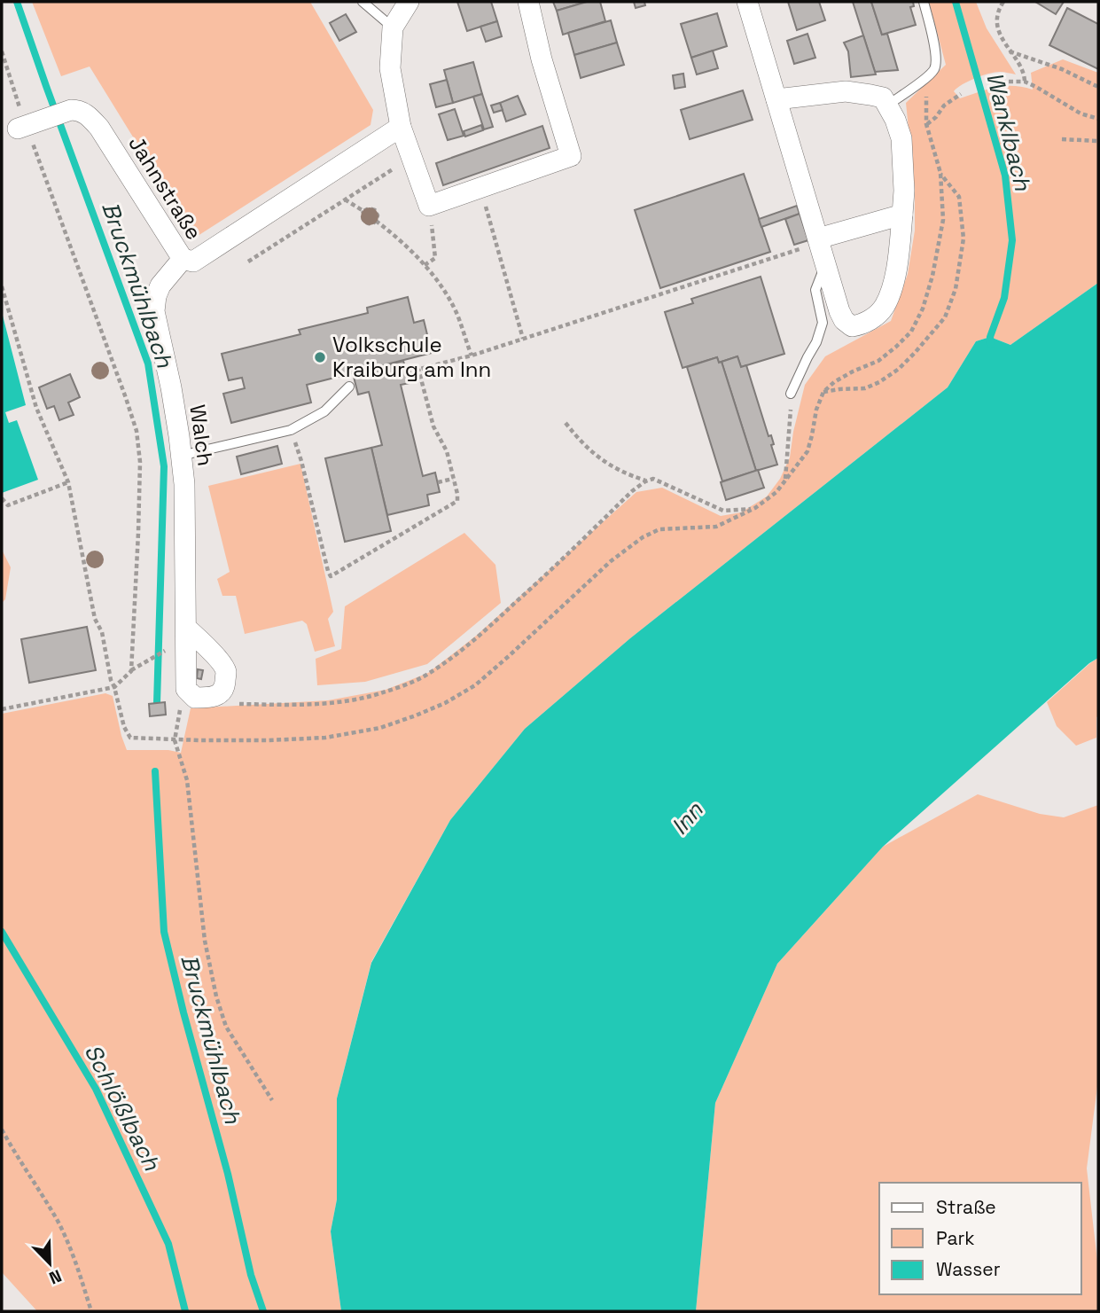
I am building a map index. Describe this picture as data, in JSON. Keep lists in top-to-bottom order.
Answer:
{
  "streets": {
    "street": ["Jahnstraße", "Walch"]
  },
  "crossings": [
    ["Jahnstraße", "Walch"]
  ],
  "water": [
    "Wanklbach",
    "Bruckmühlbach",
    "Inn",
    "Schlößlbach"
  ],
  "places": ["Volkschule Kraiburg am Inn"],
  "legend": ["Straße", "Park", "Wasser"],
  "north": "bottom right"
}
